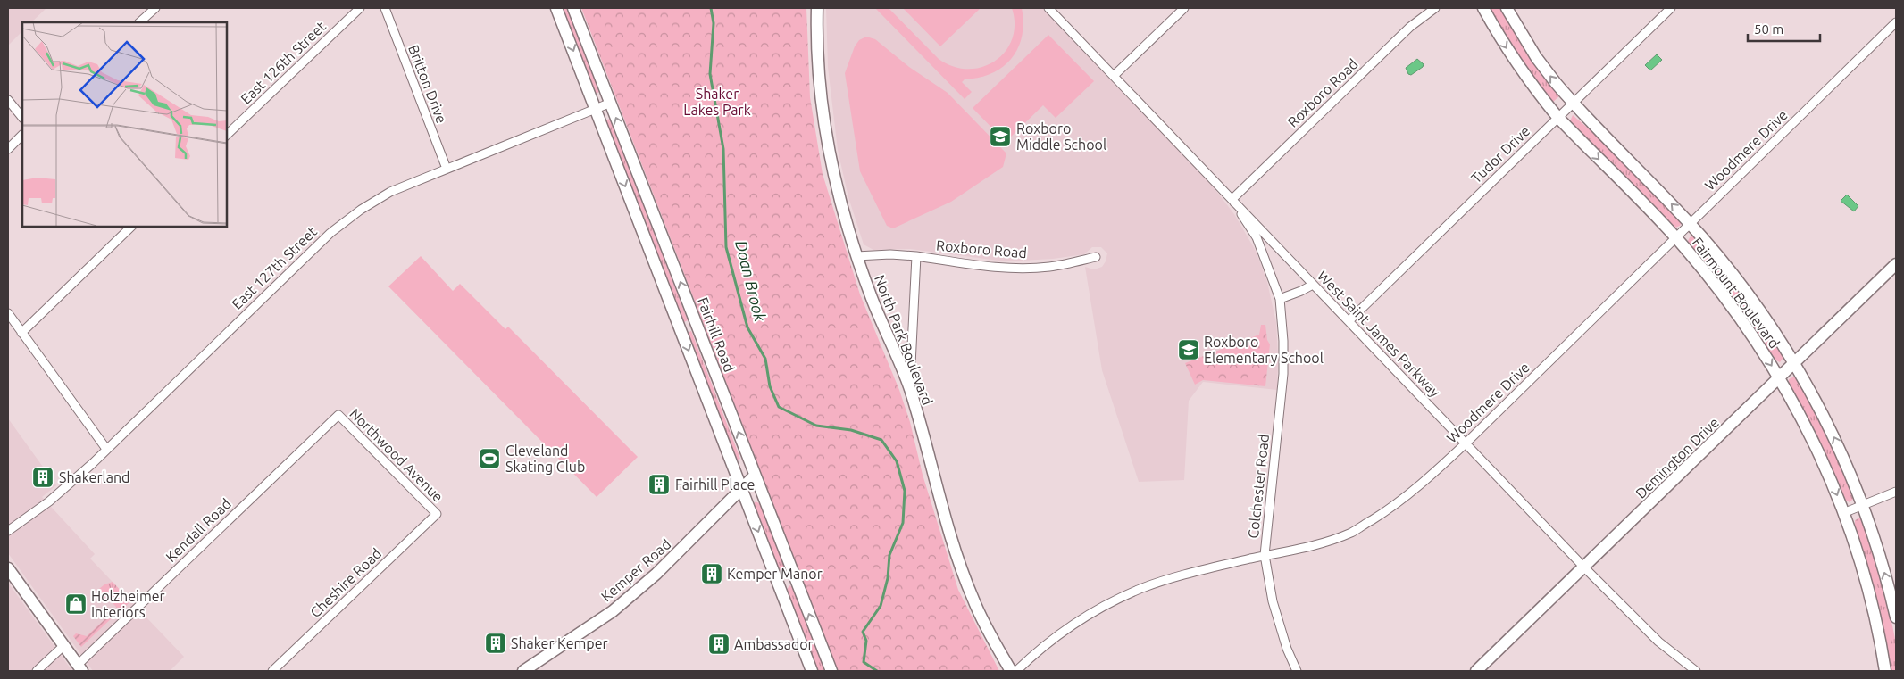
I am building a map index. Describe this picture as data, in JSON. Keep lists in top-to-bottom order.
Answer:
{
  "streets": {
    "main road": [
      "Fairmount Boulevard",
      "Fairhill Road",
      "North Park Boulevard",
      "Demington Drive",
      "Kemper Road"
    ],
    "street": [
      "East 126th Street",
      "Britton Drive",
      "Roxboro Road",
      "Woodmere Drive",
      "Tudor Drive",
      "East 127th Street",
      "West Saint James Parkway",
      "Northwood Avenue",
      "Colchester Road",
      "Kendall Road",
      "Cheshire Road"
    ]
  },
  "crossings": [
    ["Britton Drive", "East 127th Street"],
    ["Roxboro Road", "West Saint James Parkway"],
    ["Roxboro Road", "North Park Boulevard"],
    ["Roxboro Road", "Colchester Road"],
    ["Woodmere Drive", "Fairmount Boulevard"],
    ["Woodmere Drive", "West Saint James Parkway"],
    ["Woodmere Drive", "Colchester Road"],
    ["Tudor Drive", "Fairmount Boulevard"],
    ["Tudor Drive", "West Saint James Parkway"],
    ["East 127th Street", "Fairhill Road"],
    ["Fairmount Boulevard", "Demington Drive"],
    ["West Saint James Parkway", "Demington Drive"],
    ["West Saint James Parkway", "Colchester Road"],
    ["Fairhill Road", "Kemper Road"],
    ["Northwood Avenue", "Kendall Road"],
    ["Northwood Avenue", "Cheshire Road"]
  ],
  "water": ["Doan Brook"],
  "parks": ["Shaker Lakes Park"],
  "places": {
    "school or university": ["Roxboro Middle School", "Roxboro Elementary School"],
    "sports": ["Cleveland Skating Club"],
    "building": [
      "Shakerland",
      "Fairhill Place",
      "Kemper Manor",
      "Shaker Kemper",
      "Ambassador"
    ],
    "shop": ["Holzheimer Interiors"]
  },
  "scale_bar": "50 m"
}
